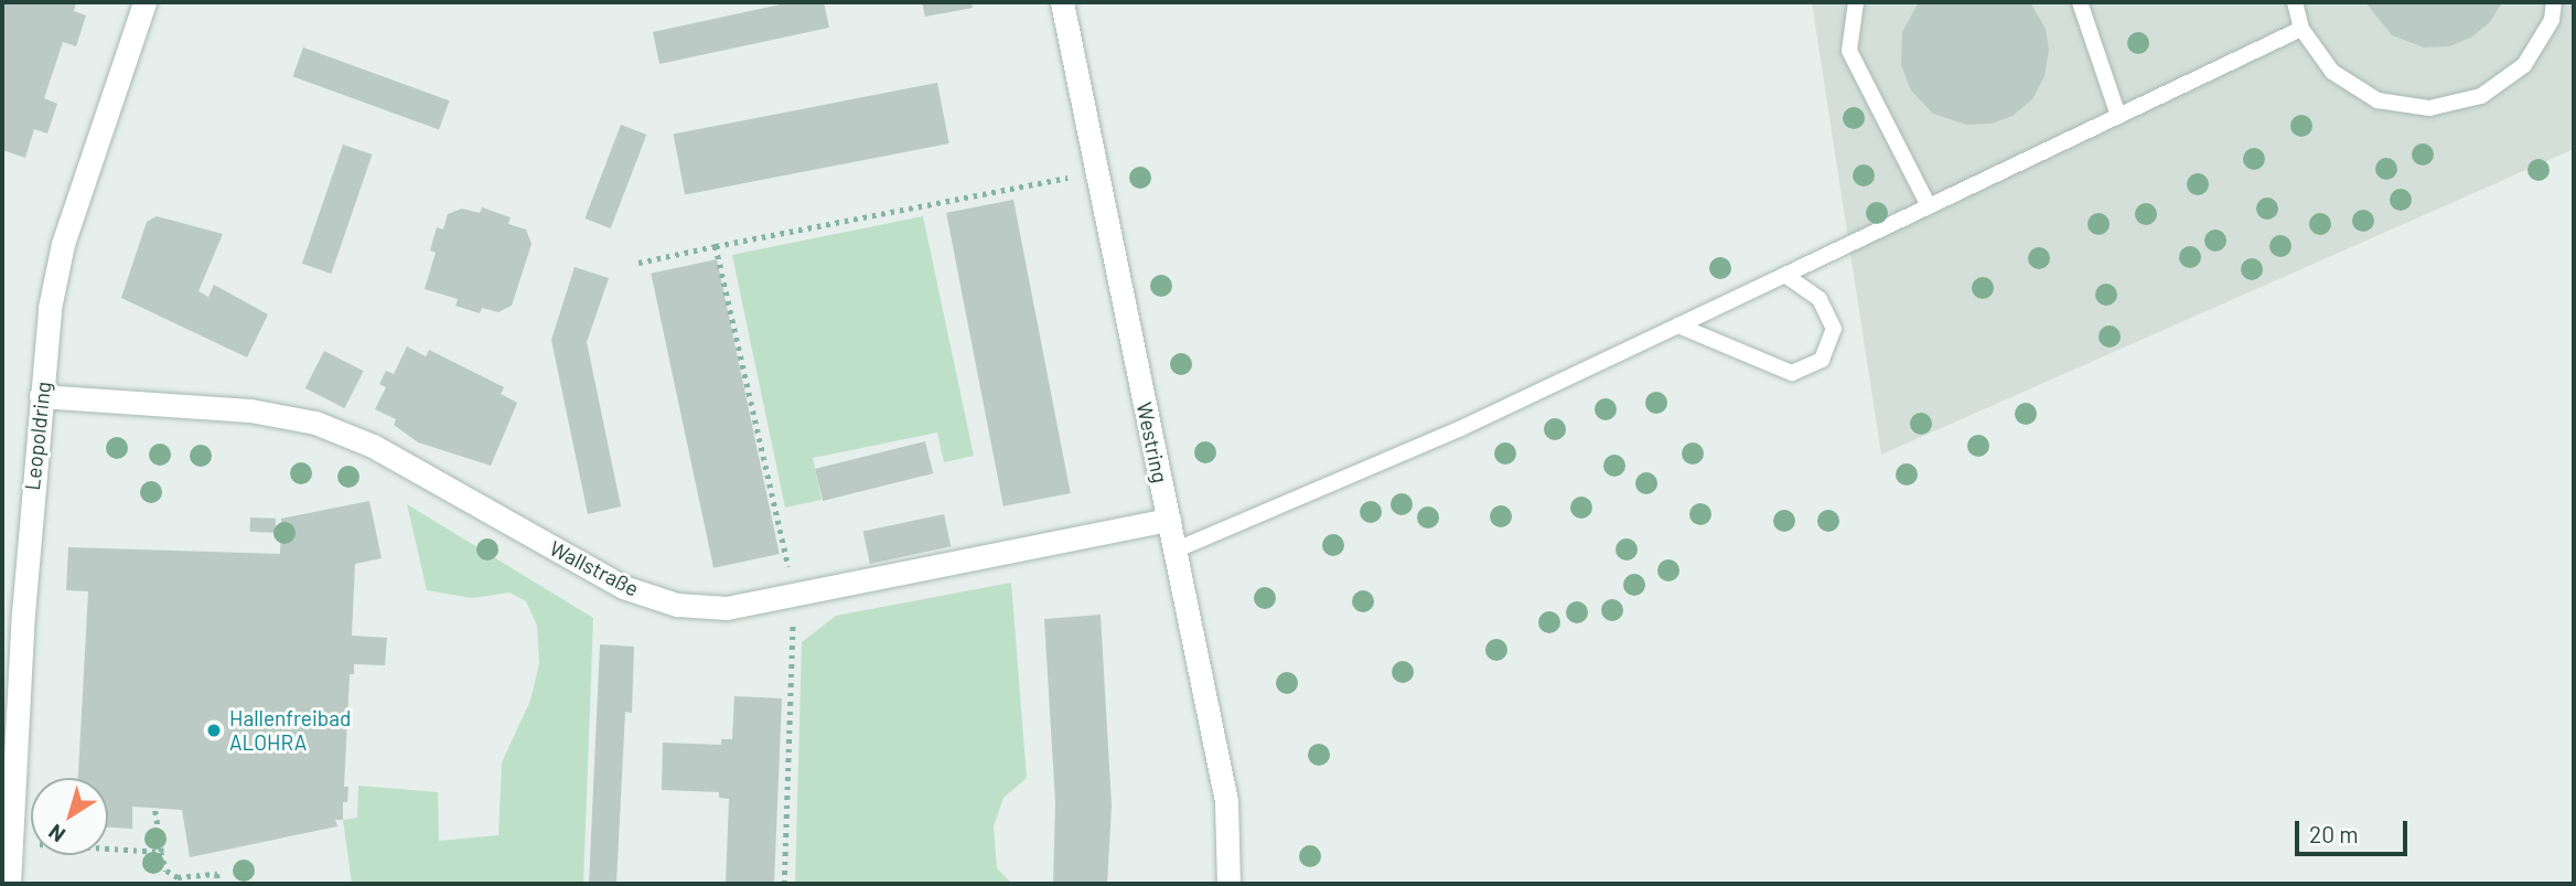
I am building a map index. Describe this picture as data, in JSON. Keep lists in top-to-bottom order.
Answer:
{
  "streets": {
    "street": ["Leopoldring", "Westring", "Wallstraße"]
  },
  "crossings": [
    ["Leopoldring", "Wallstraße"],
    ["Westring", "Wallstraße"]
  ],
  "places": ["Hallenfreibad ALOHRA"],
  "scale_bar": "20 m",
  "north": "bottom left"
}
